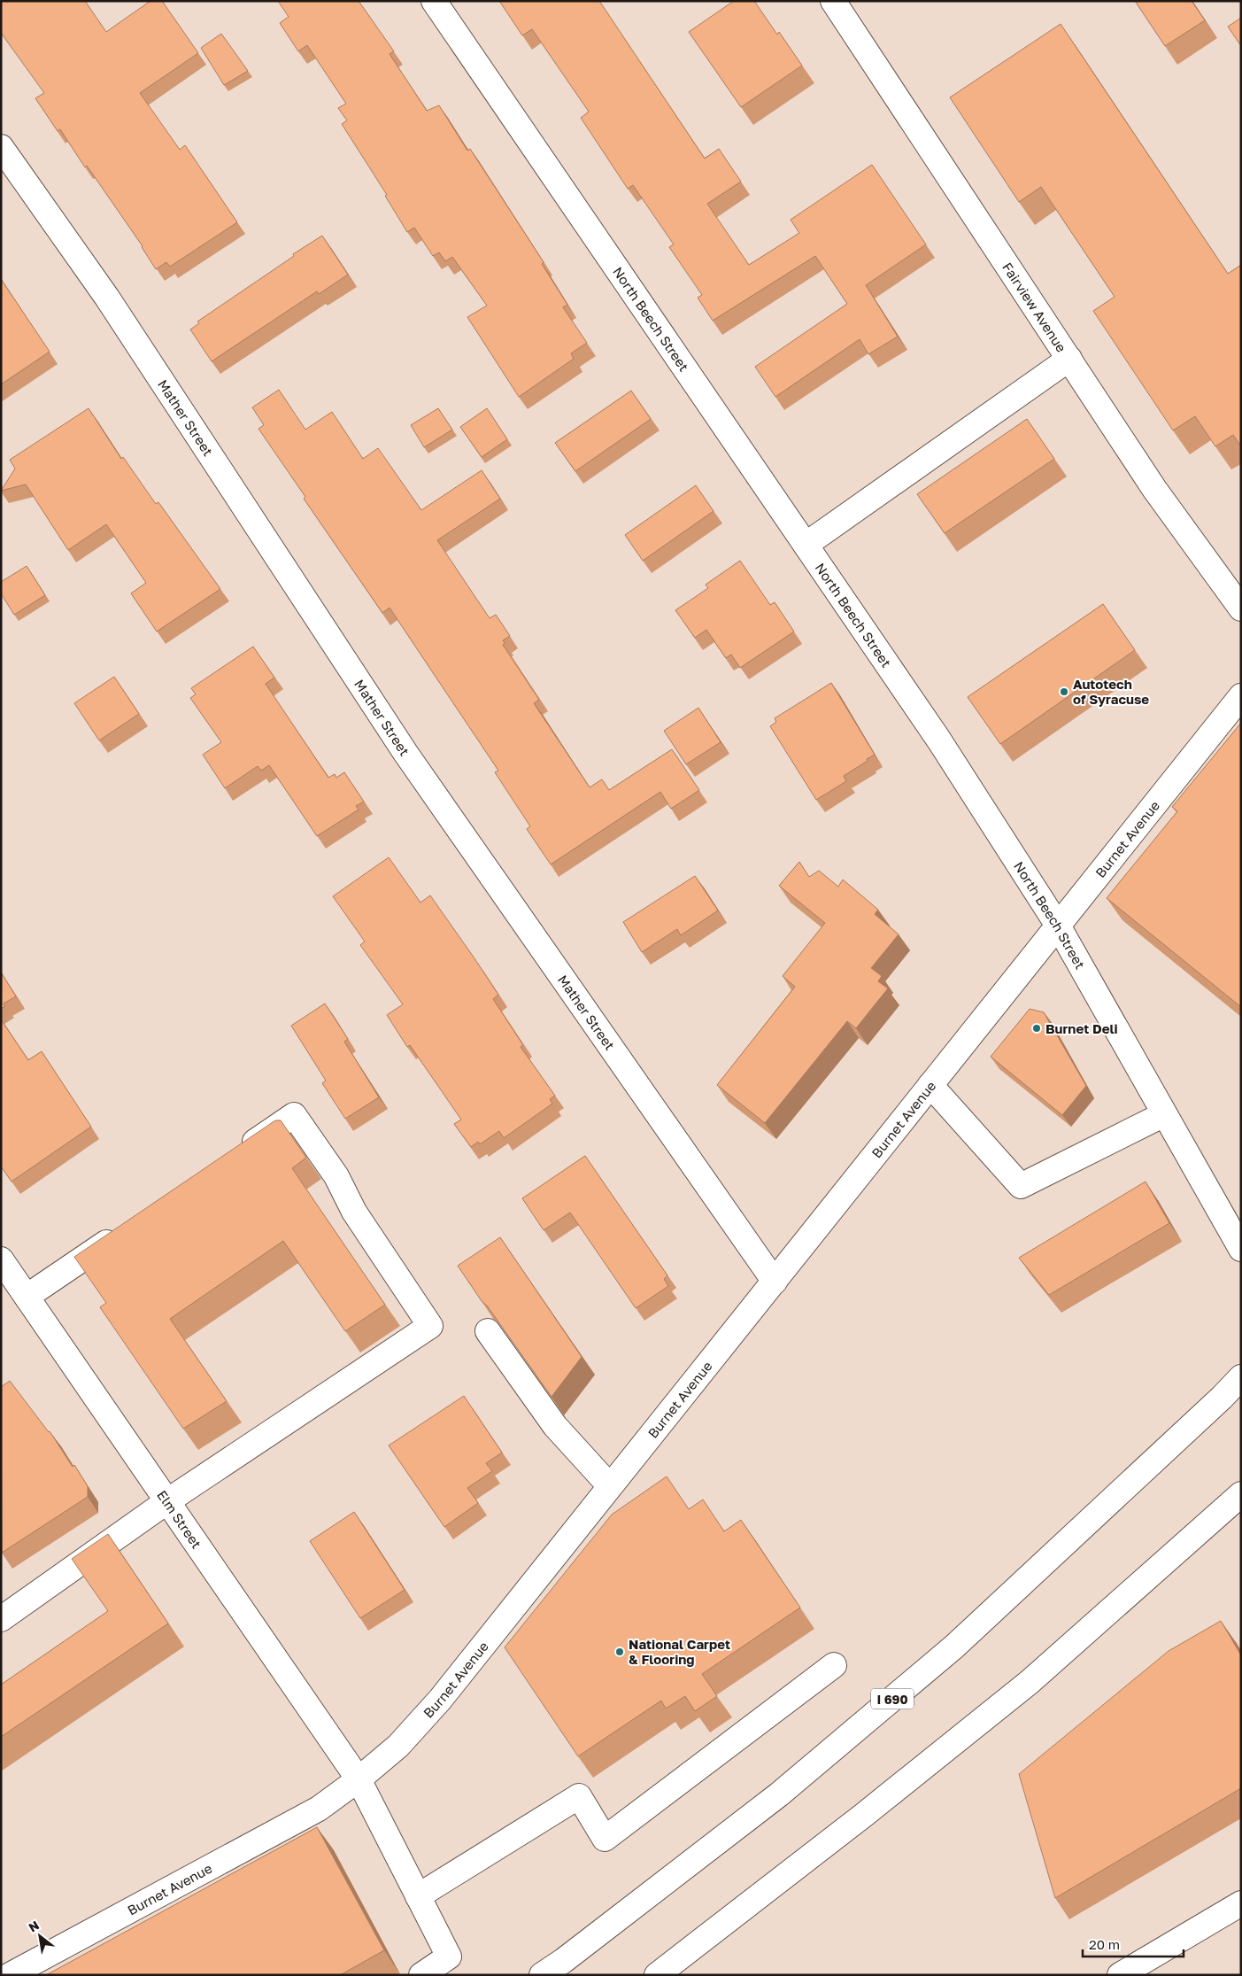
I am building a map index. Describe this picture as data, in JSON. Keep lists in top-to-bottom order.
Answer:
{
  "streets": {
    "main road": [
      "Fairview Avenue",
      "North Beech Street",
      "Mather Street",
      "Burnet Avenue",
      "Elm Street",
      "I 690"
    ]
  },
  "crossings": [
    ["North Beech Street", "Burnet Avenue"],
    ["Mather Street", "Burnet Avenue"],
    ["Burnet Avenue", "Elm Street"]
  ],
  "places": ["Autotech of Syracuse", "Burnet Deli", "National Carpet & Flooring"],
  "scale_bar": "20 m",
  "north": "top left"
}
